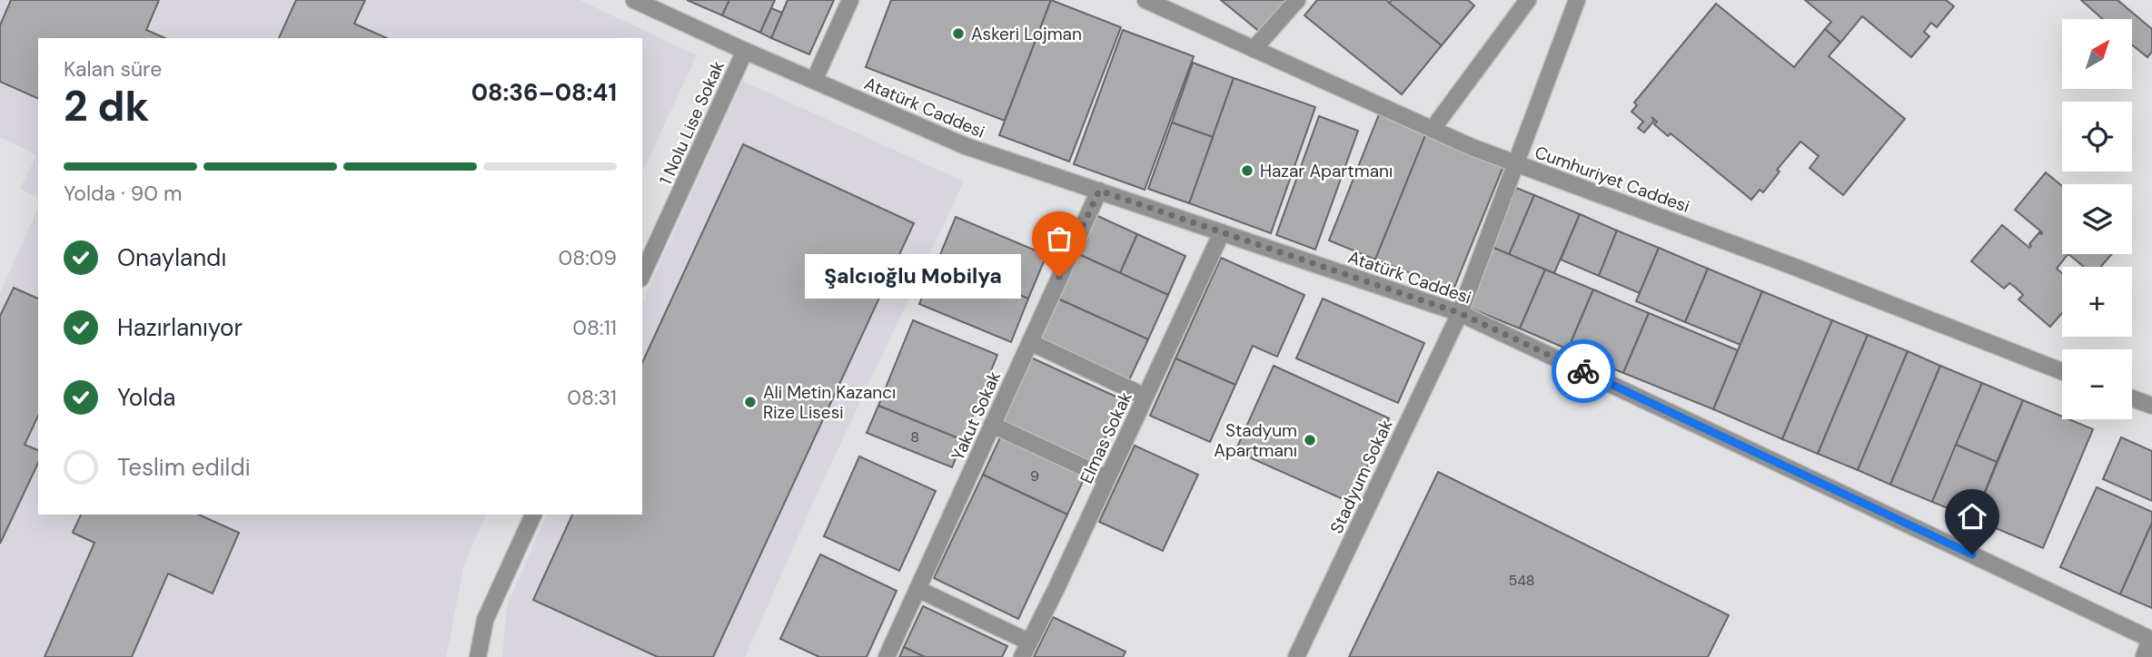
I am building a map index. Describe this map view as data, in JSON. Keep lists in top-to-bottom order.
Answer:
{
  "streets": {
    "street": [
      "Atatürk Caddesi",
      "1 Nolu Lise Sokak",
      "Cumhuriyet Caddesi",
      "Yakut Sokak",
      "Elmas Sokak",
      "Stadyum Sokak"
    ]
  },
  "crossings": [
    ["Atatürk Caddesi", "1 Nolu Lise Sokak"],
    ["Atatürk Caddesi", "Yakut Sokak"],
    ["Atatürk Caddesi", "Elmas Sokak"],
    ["Atatürk Caddesi", "Stadyum Sokak"],
    ["Cumhuriyet Caddesi", "Stadyum Sokak"]
  ],
  "places": [
    "Askeri Lojman",
    "Hazar Apartmanı",
    "Şalcıoğlu Mobilya",
    "Ali Metin Kazancı Rize Lisesi",
    "Stadyum Apartmanı"
  ],
  "house_numbers": ["8", "9", "548"],
  "north": "top right",
  "page": {
    "map_buttons": ["+", "−"],
    "heading": ["2 dk", "Kalan süre", "08:36–08:41"],
    "bar": "Yolda · 90 m",
    "list": [
      ["Onaylandı", "08:09"],
      ["Hazırlanıyor", "08:11"],
      ["Yolda", "08:31"],
      "Teslim edildi"
    ],
    "bubble": "Şalcıoğlu Mobilya"
  }
}
